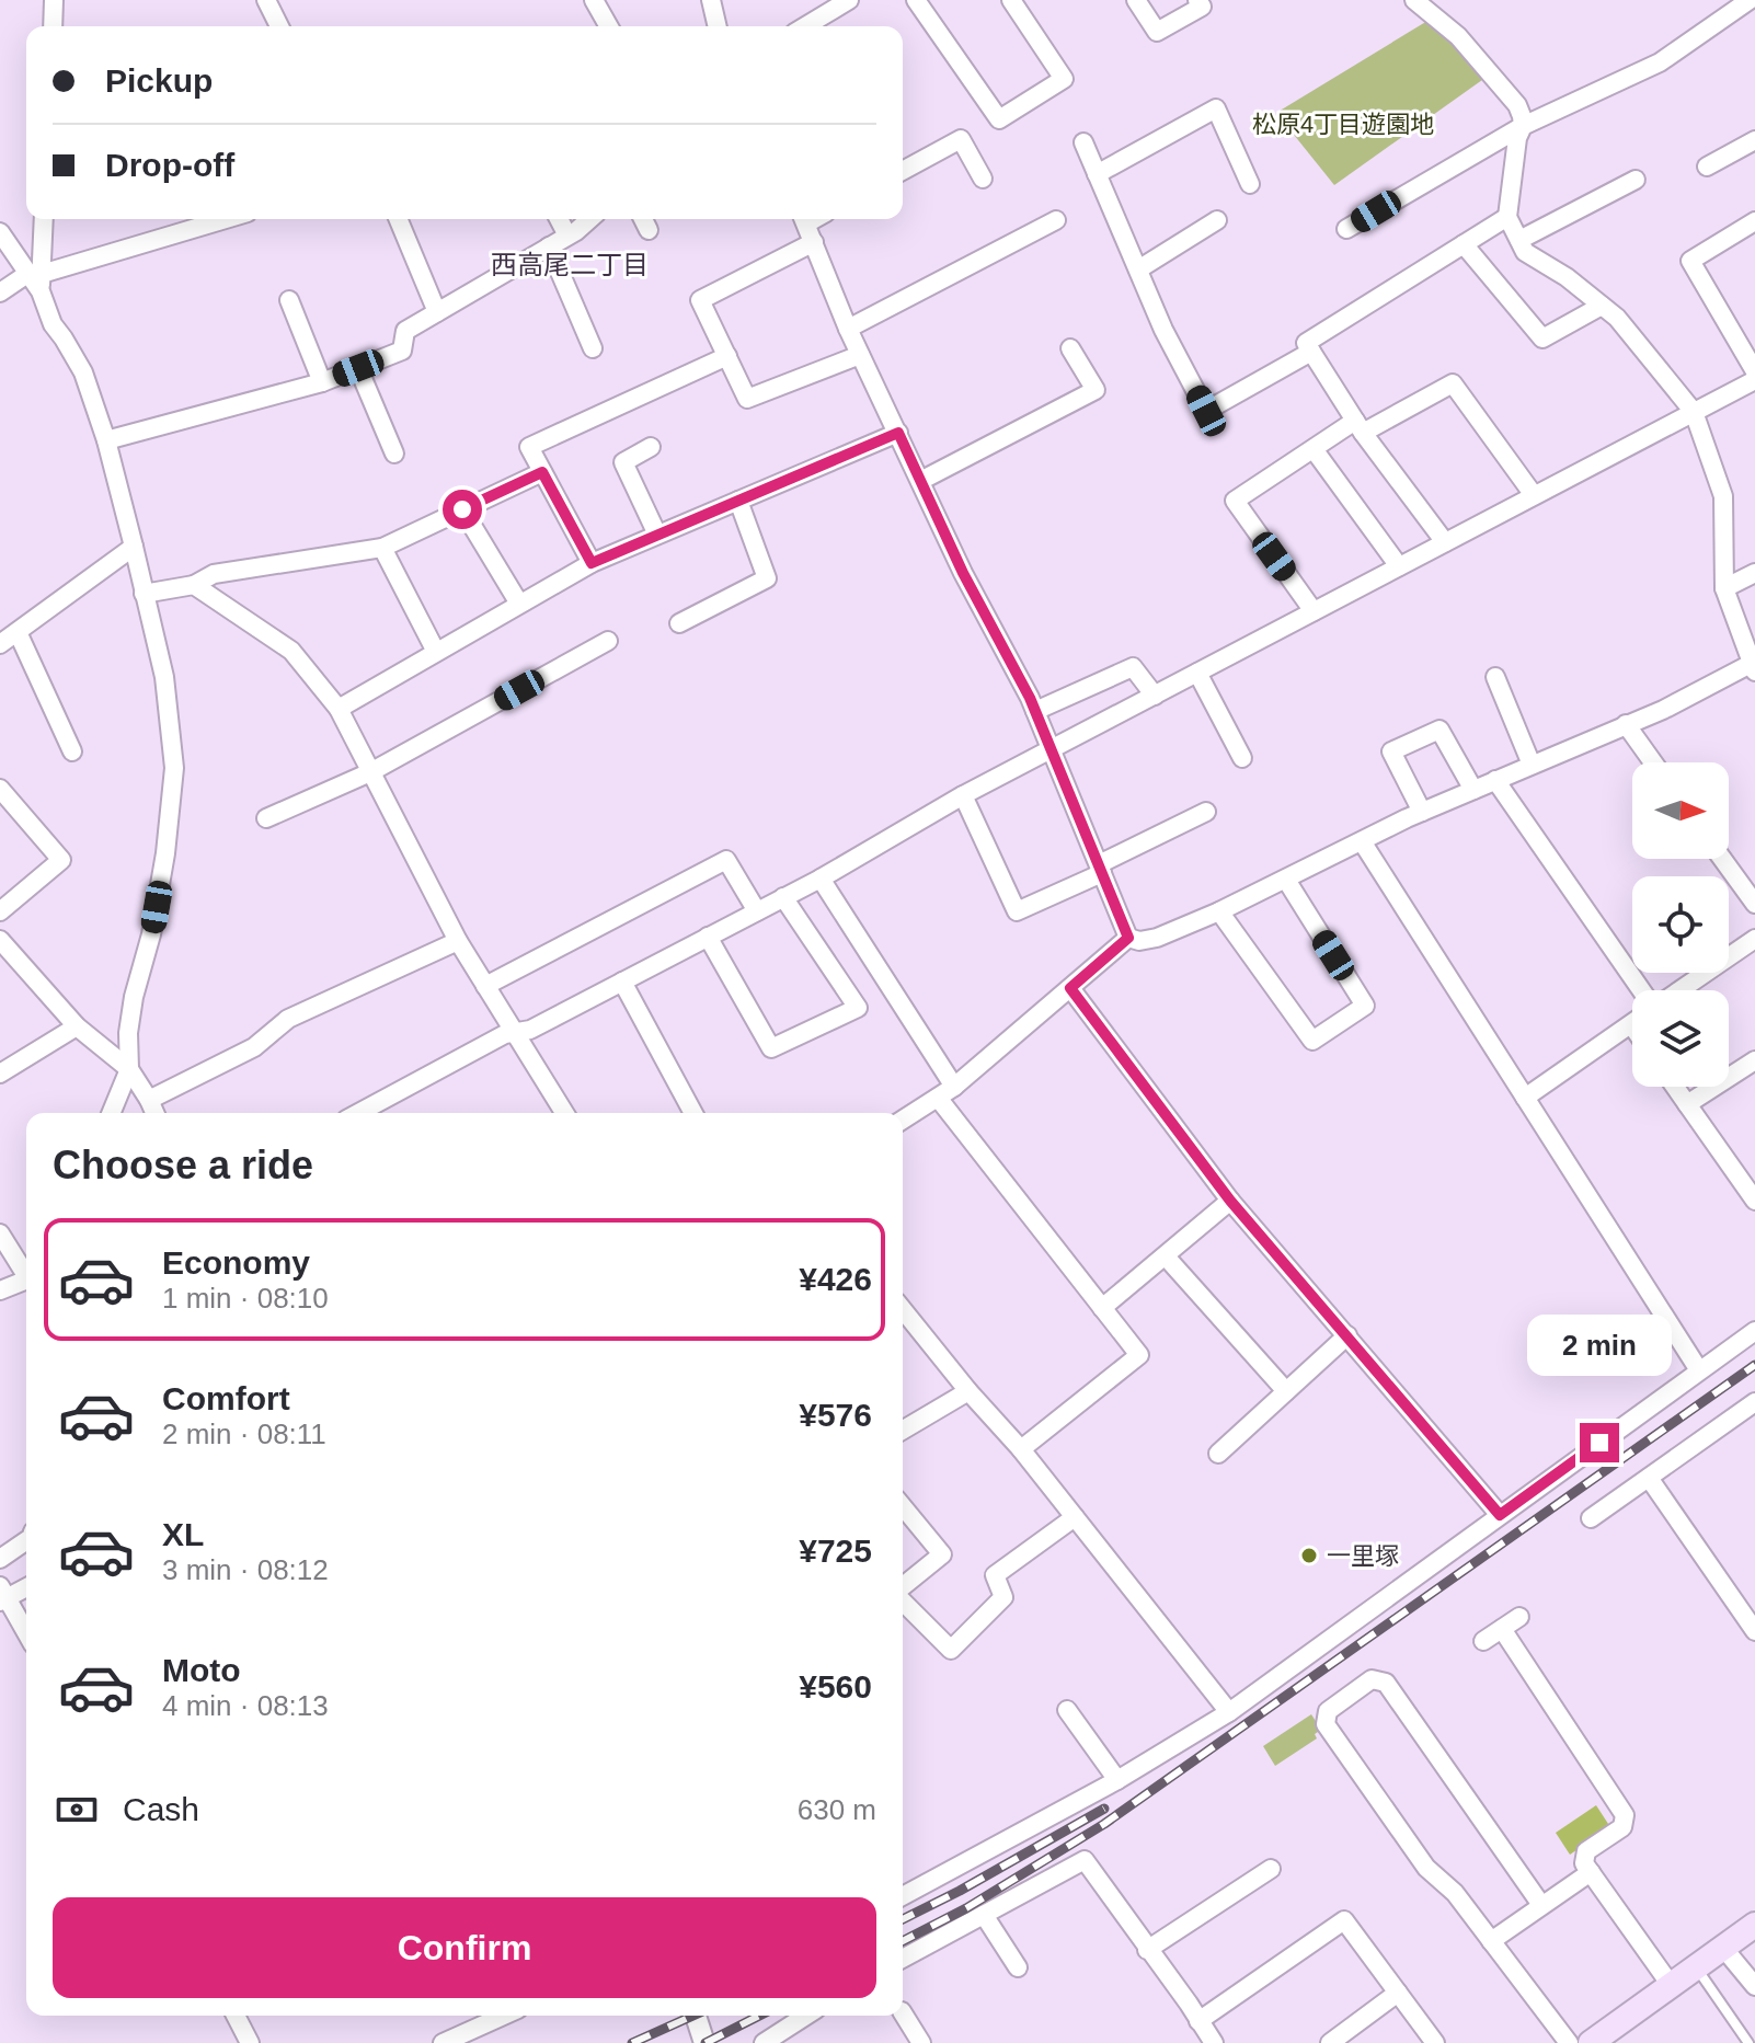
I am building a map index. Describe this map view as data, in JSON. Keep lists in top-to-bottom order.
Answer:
{
  "districts": ["西高尾二丁目"],
  "parks": ["松原4丁目遊園地"],
  "places": ["一里塚"],
  "north": "right",
  "page": {
    "banner": ["Pickup", "Drop-off"],
    "heading": "Choose a ride",
    "list": [
      {
        "name": "Economy",
        "note": "1 min · 08:10",
        "value": "¥426"
      },
      {
        "name": "Comfort",
        "note": "2 min · 08:11",
        "value": "¥576"
      },
      {
        "name": "XL",
        "note": "3 min · 08:12",
        "value": "¥725"
      },
      {
        "name": "Moto",
        "note": "4 min · 08:13",
        "value": "¥560"
      }
    ],
    "bubble": "2 min",
    "pay": ["Cash", "630 m"],
    "buttons": "Confirm"
  }
}
